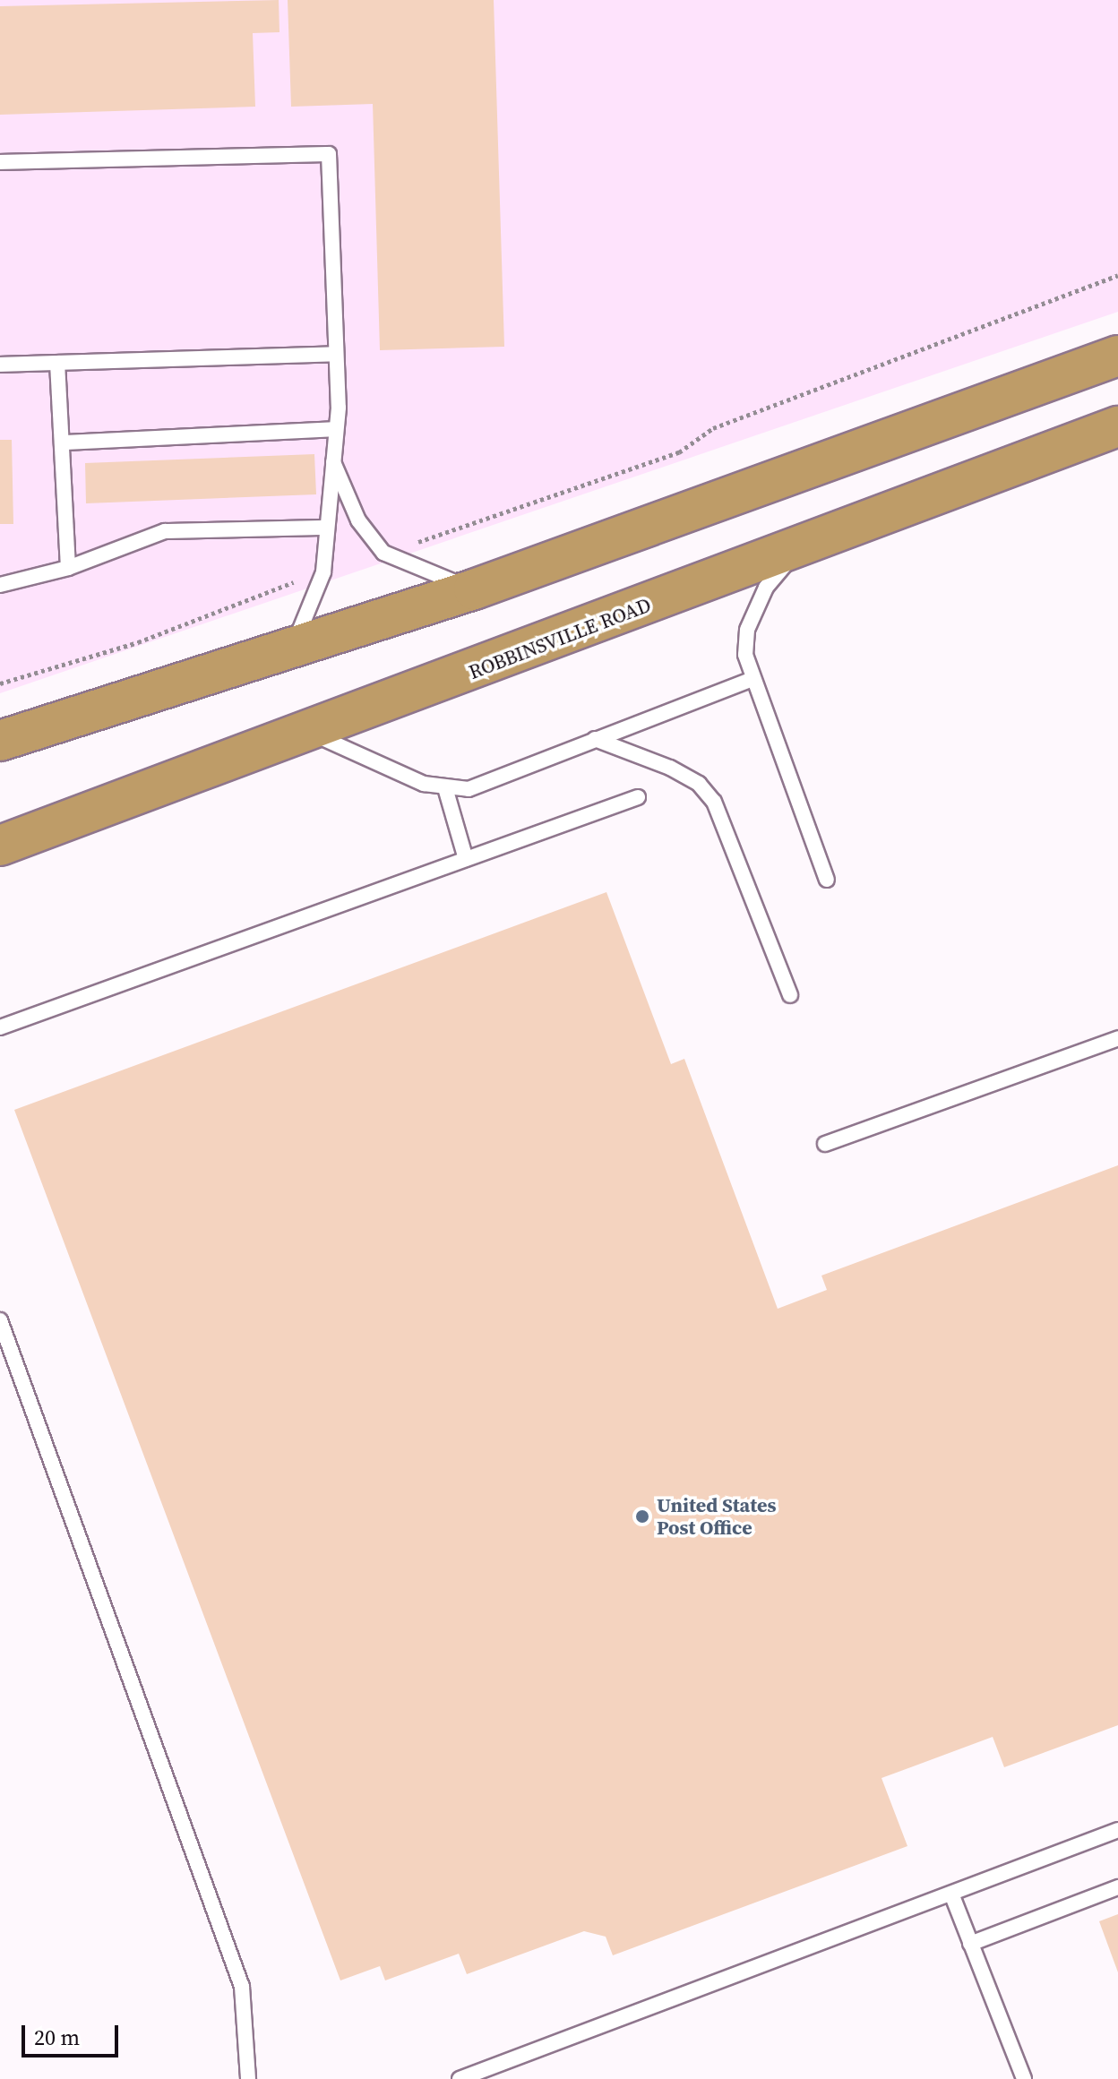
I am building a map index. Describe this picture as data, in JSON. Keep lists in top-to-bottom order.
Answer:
{
  "streets": {
    "highway": ["ROBBINSVILLE ROAD"]
  },
  "places": ["United States Post Office"],
  "scale_bar": "20 m"
}
